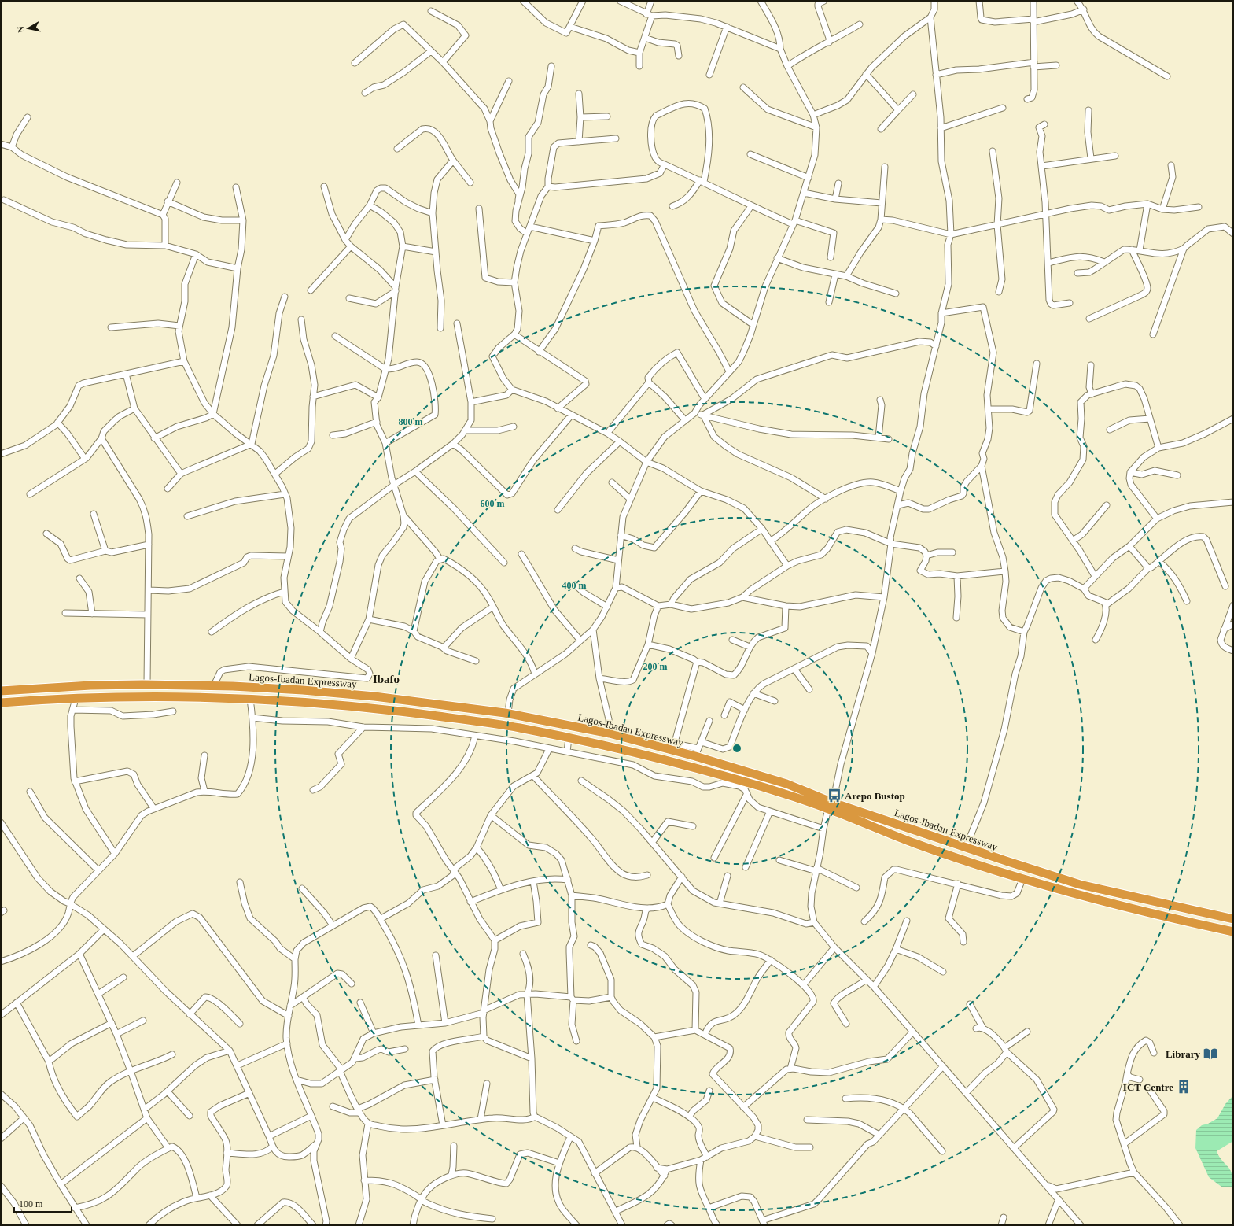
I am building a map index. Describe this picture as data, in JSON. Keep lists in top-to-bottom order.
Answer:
{
  "streets": {
    "highway": ["Lagos-Ibadan Expressway"]
  },
  "districts": ["Ibafo"],
  "places": {
    "bus stop": ["Arepo Bustop"],
    "library": ["Library"],
    "building": ["ICT Centre"]
  },
  "scale_bar": "100 m",
  "north": "left",
  "rings": [
    "800 m",
    "600 m",
    "400 m",
    "200 m"
  ]
}
